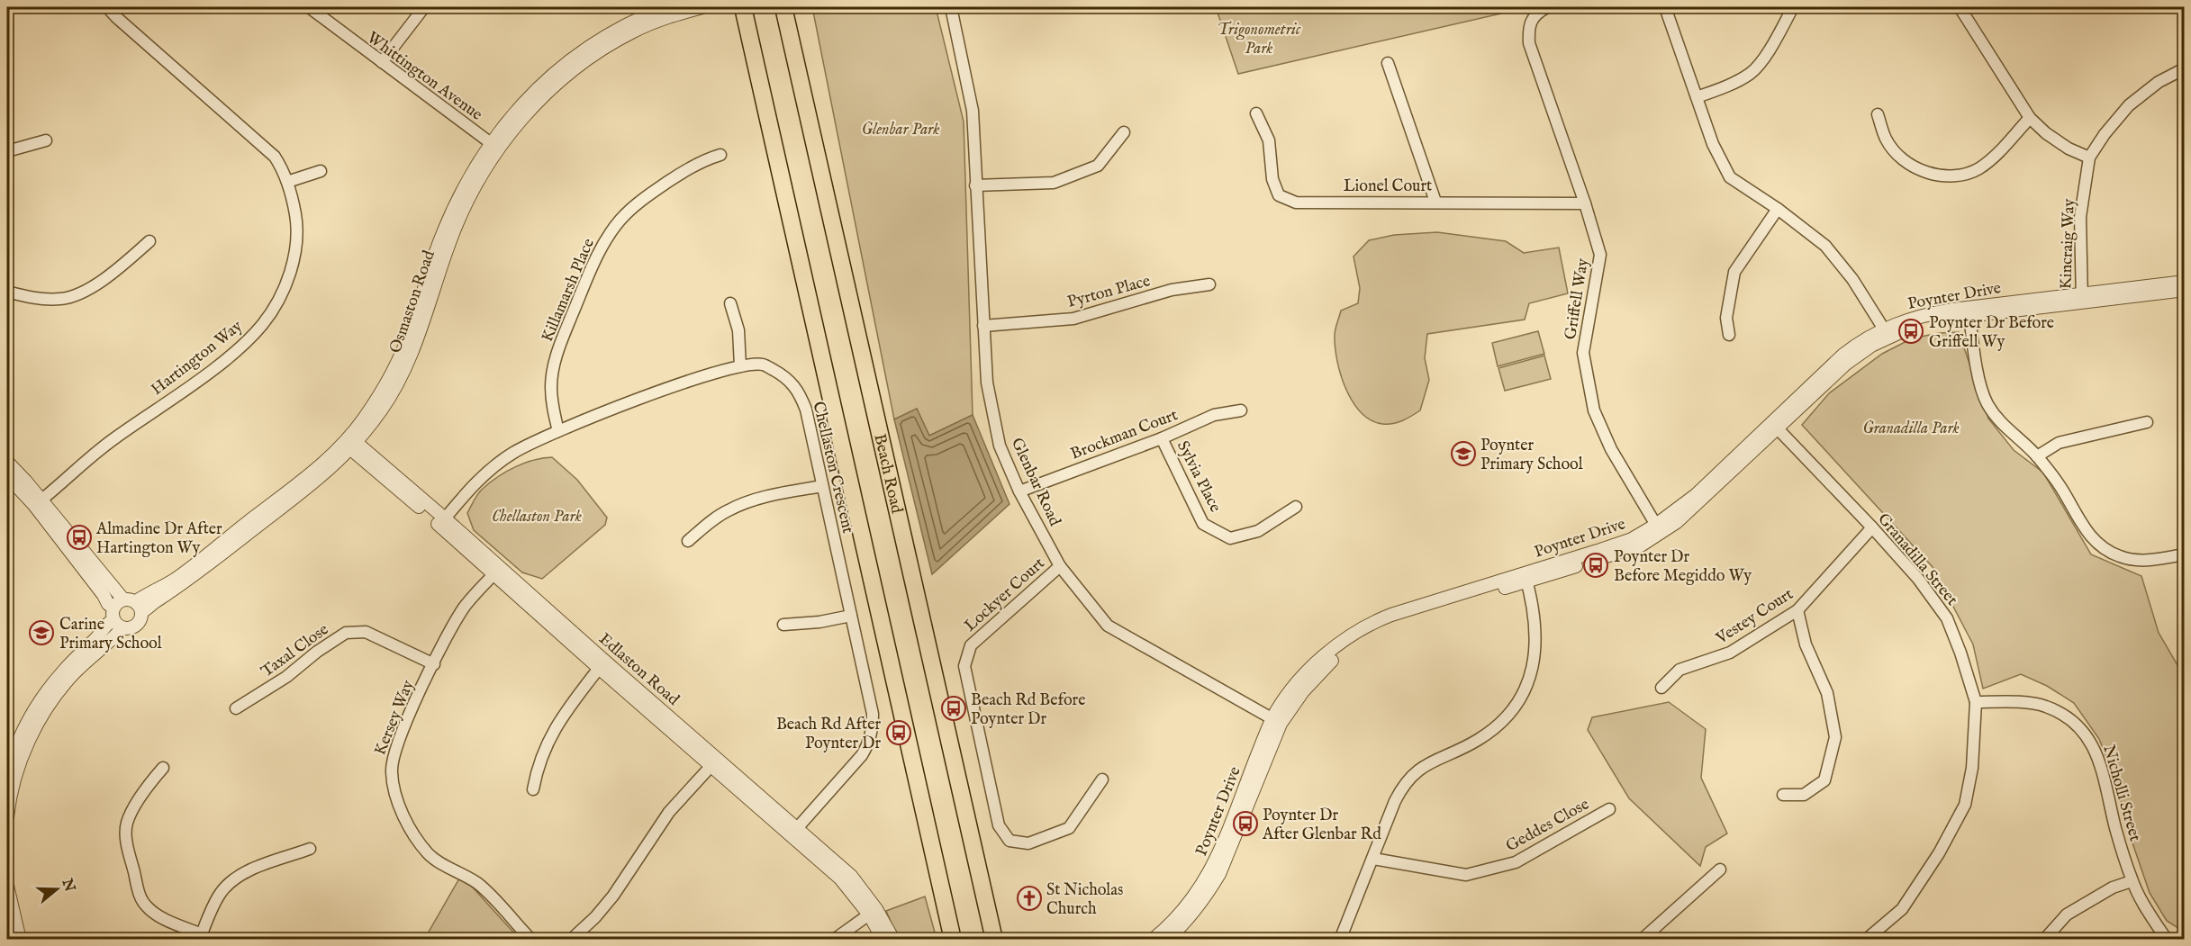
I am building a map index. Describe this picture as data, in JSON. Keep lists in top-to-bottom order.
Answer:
{
  "streets": {
    "main road": ["Beach Road"],
    "street": [
      "Whittington Avenue",
      "Lionel Court",
      "Kincraig Way",
      "Killamarsh Place",
      "Pyrton Place",
      "Poynter Drive",
      "Griffell Way",
      "Osmaston Road",
      "Hartington Way",
      "Brockman Court",
      "Chellaston Crescent",
      "Sylvia Place",
      "Glenbar Road",
      "Granadilla Street",
      "Lockyer Court",
      "Vestey Court",
      "Taxal Close",
      "Edlaston Road",
      "Kersey Way",
      "Nicholli Street",
      "Geddes Close"
    ]
  },
  "crossings": [
    ["Whittington Avenue", "Osmaston Road"],
    ["Lionel Court", "Griffell Way"],
    ["Kincraig Way", "Poynter Drive"],
    ["Killamarsh Place", "Chellaston Crescent"],
    ["Pyrton Place", "Glenbar Road"],
    ["Poynter Drive", "Griffell Way"],
    ["Poynter Drive", "Glenbar Road"],
    ["Poynter Drive", "Granadilla Street"],
    ["Osmaston Road", "Edlaston Road"],
    ["Brockman Court", "Sylvia Place"],
    ["Brockman Court", "Glenbar Road"],
    ["Chellaston Crescent", "Edlaston Road"],
    ["Glenbar Road", "Lockyer Court"],
    ["Granadilla Street", "Vestey Court"],
    ["Granadilla Street", "Nicholli Street"],
    ["Taxal Close", "Kersey Way"],
    ["Edlaston Road", "Kersey Way"]
  ],
  "parks": [
    "Trigonometric Park",
    "Glenbar Park",
    "Granadilla Park",
    "Chellaston Park"
  ],
  "places": {
    "bus stop": [
      "Poynter Dr Before Griffell Wy",
      "Almadine Dr After Hartington Wy",
      "Poynter Dr Before Megiddo Wy",
      "Beach Rd Before Poynter Dr",
      "Beach Rd After Poynter Dr",
      "Poynter Dr After Glenbar Rd"
    ],
    "school or university": ["Poynter Primary School", "Carine Primary School"],
    "church": ["St Nicholas Church"]
  },
  "north": "right"
}
